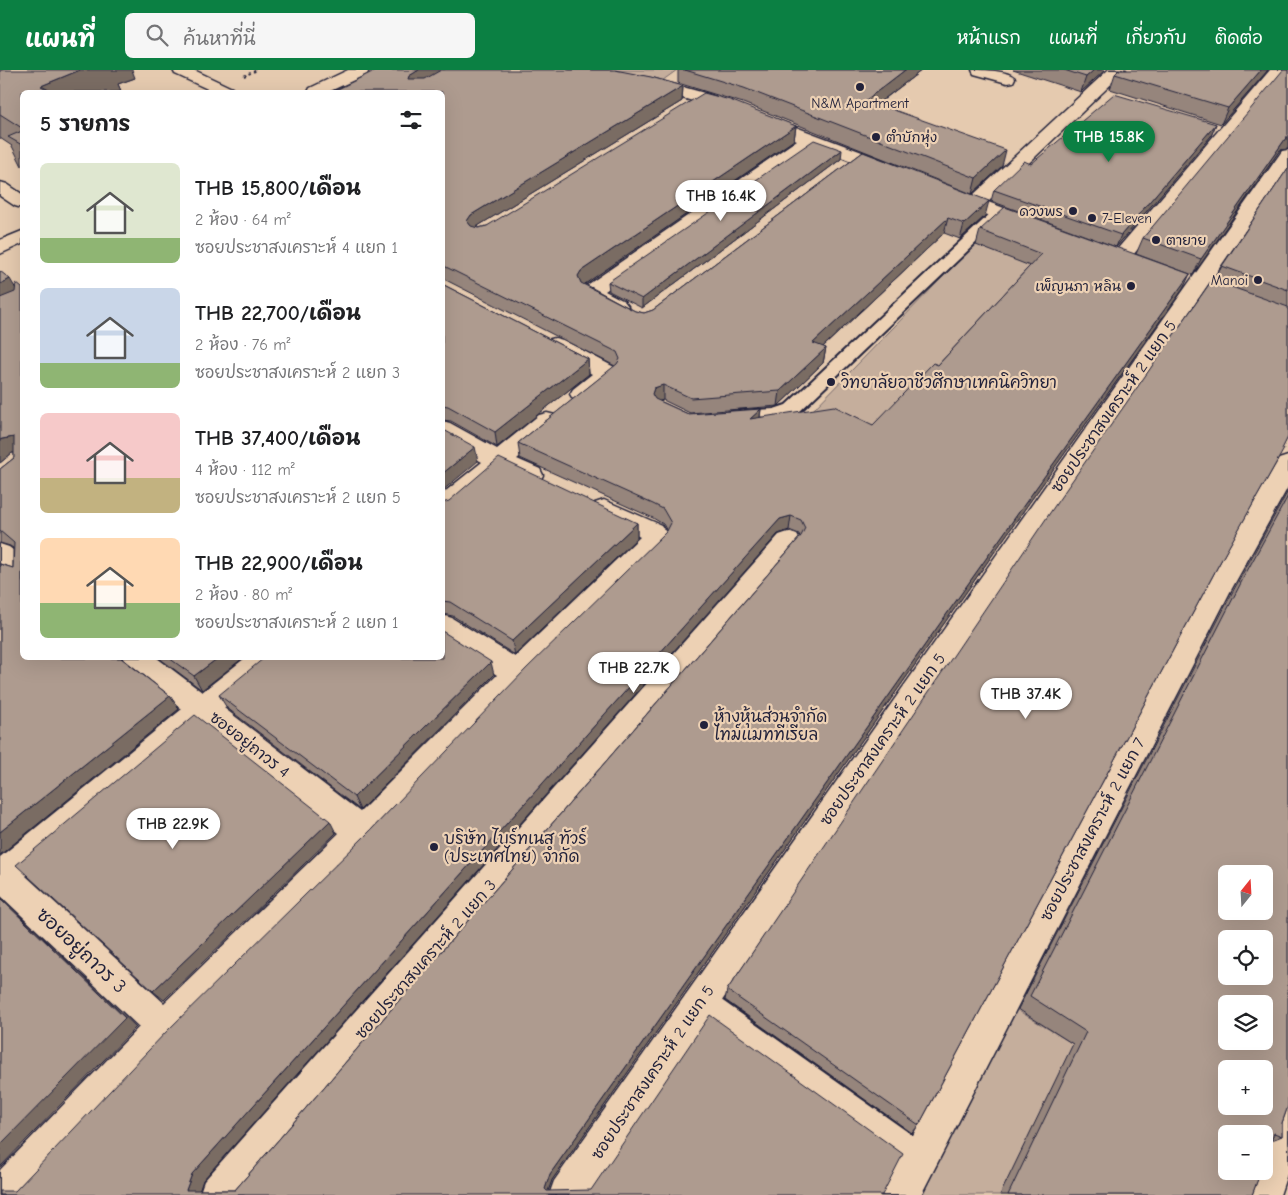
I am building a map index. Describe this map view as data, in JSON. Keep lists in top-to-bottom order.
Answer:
{
  "streets": {
    "street": [
      "ซอยประชาสงเคราะห์ 2 แยก 5",
      "ซอยอยู่ถาวร 4",
      "ซอยประชาสงเคราะห์ 2 แยก 7",
      "ซอยอยู่ถาวร 3",
      "ซอยประชาสงเคราะห์ 2 แยก 3"
    ]
  },
  "places": [
    "N&M Apartment",
    "ตำบักหุ่ง",
    "ดวงพร",
    "7-Eleven",
    "ตายาย",
    "Manoi",
    "เพ็ญนภา หลิน",
    "วิทยาลัยอาชีวศึกษาเทคนิควิทยา",
    "ห้างหุ้นส่วนจำกัด ไทม์แมททีเรียล",
    "บริษัท ไบร์ทเนส ทัวร์ (ประเทศไทย) จำกัด"
  ],
  "north": "top",
  "page": {
    "header": "แผนที่",
    "search": "ค้นหาที่นี่",
    "nav": [
      "หน้าแรก",
      "แผนที่",
      "เกี่ยวกับ",
      "ติดต่อ"
    ],
    "heading": "5 รายการ",
    "price": [
      "THB 15.8K",
      "THB 16.4K",
      "THB 22.7K",
      "THB 37.4K",
      "THB 22.9K"
    ],
    "list": [
      {
        "name": "THB 15,800/เดือน",
        "note": "2 ห้อง · 64 m² · ซอยประชาสงเคราะห์ 4 แยก 1"
      },
      {
        "name": "THB 22,700/เดือน",
        "note": "2 ห้อง · 76 m² · ซอยประชาสงเคราะห์ 2 แยก 3"
      },
      {
        "name": "THB 37,400/เดือน",
        "note": "4 ห้อง · 112 m² · ซอยประชาสงเคราะห์ 2 แยก 5"
      },
      {
        "name": "THB 22,900/เดือน",
        "note": "2 ห้อง · 80 m² · ซอยประชาสงเคราะห์ 2 แยก 1"
      }
    ],
    "map_buttons": ["+", "−"]
  }
}
